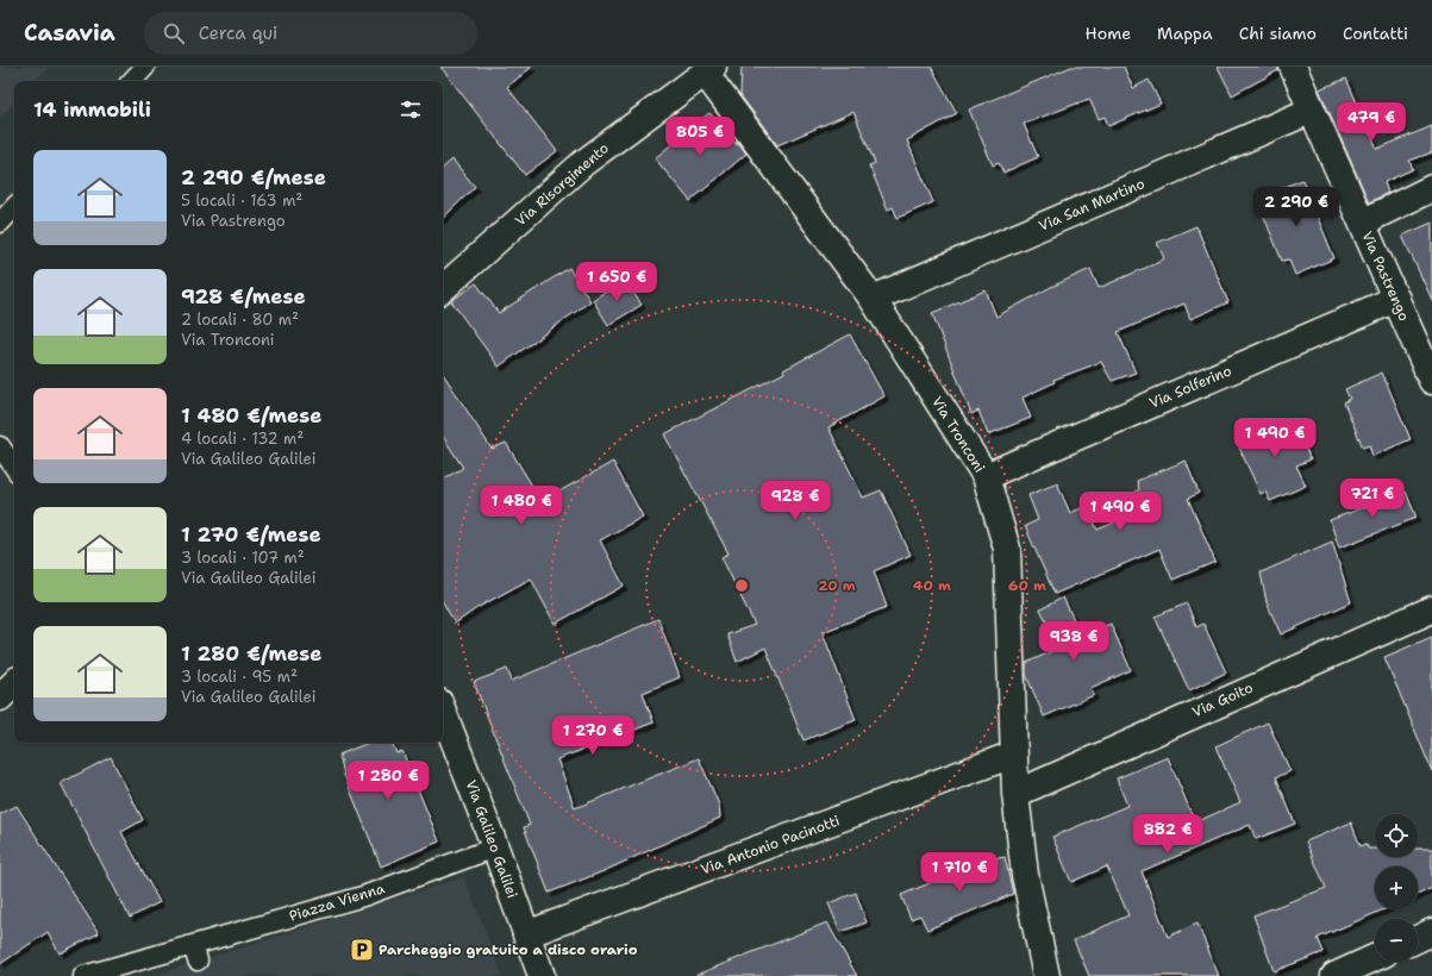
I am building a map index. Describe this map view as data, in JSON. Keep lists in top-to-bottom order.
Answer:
{
  "streets": {
    "street": [
      "Via Risorgimento",
      "Via San Martino",
      "Via Pastrengo",
      "Via Solferino",
      "Via Tronconi",
      "Via Goito",
      "Via Galileo Galilei",
      "Via Antonio Pacinotti"
    ],
    "lane": ["Piazza Vienna"]
  },
  "crossings": [
    ["Via Risorgimento", "Via Tronconi"],
    ["Via San Martino", "Via Pastrengo"],
    ["Via San Martino", "Via Tronconi"],
    ["Via Pastrengo", "Via Solferino"],
    ["Via Solferino", "Via Tronconi"],
    ["Via Tronconi", "Via Goito"],
    ["Via Tronconi", "Via Antonio Pacinotti"],
    ["Via Galileo Galilei", "Via Antonio Pacinotti"],
    ["Via Galileo Galilei", "Piazza Vienna"]
  ],
  "places": {
    "parking": ["Parcheggio gratuito a disco orario"]
  },
  "page": {
    "header": "Casavia",
    "search": "Cerca qui",
    "nav": [
      "Home",
      "Mappa",
      "Chi siamo",
      "Contatti"
    ],
    "heading": "14 immobili",
    "price": [
      "479 €",
      "805 €",
      "2 290 €",
      "1 650 €",
      "1 490 €",
      "721 €",
      "928 €",
      "1 480 €",
      "1 490 €",
      "938 €",
      "1 270 €",
      "1 280 €",
      "882 €",
      "1 710 €"
    ],
    "list": [
      {
        "name": "2 290 €/mese",
        "note": "5 locali · 163 m² · Via Pastrengo"
      },
      {
        "name": "928 €/mese",
        "note": "2 locali · 80 m² · Via Tronconi"
      },
      {
        "name": "1 480 €/mese",
        "note": "4 locali · 132 m² · Via Galileo Galilei"
      },
      {
        "name": "1 270 €/mese",
        "note": "3 locali · 107 m² · Via Galileo Galilei"
      },
      {
        "name": "1 280 €/mese",
        "note": "3 locali · 95 m² · Via Galileo Galilei"
      }
    ],
    "map_buttons": ["+", "−"]
  },
  "rings": ["20 m", "40 m", "60 m"]
}
